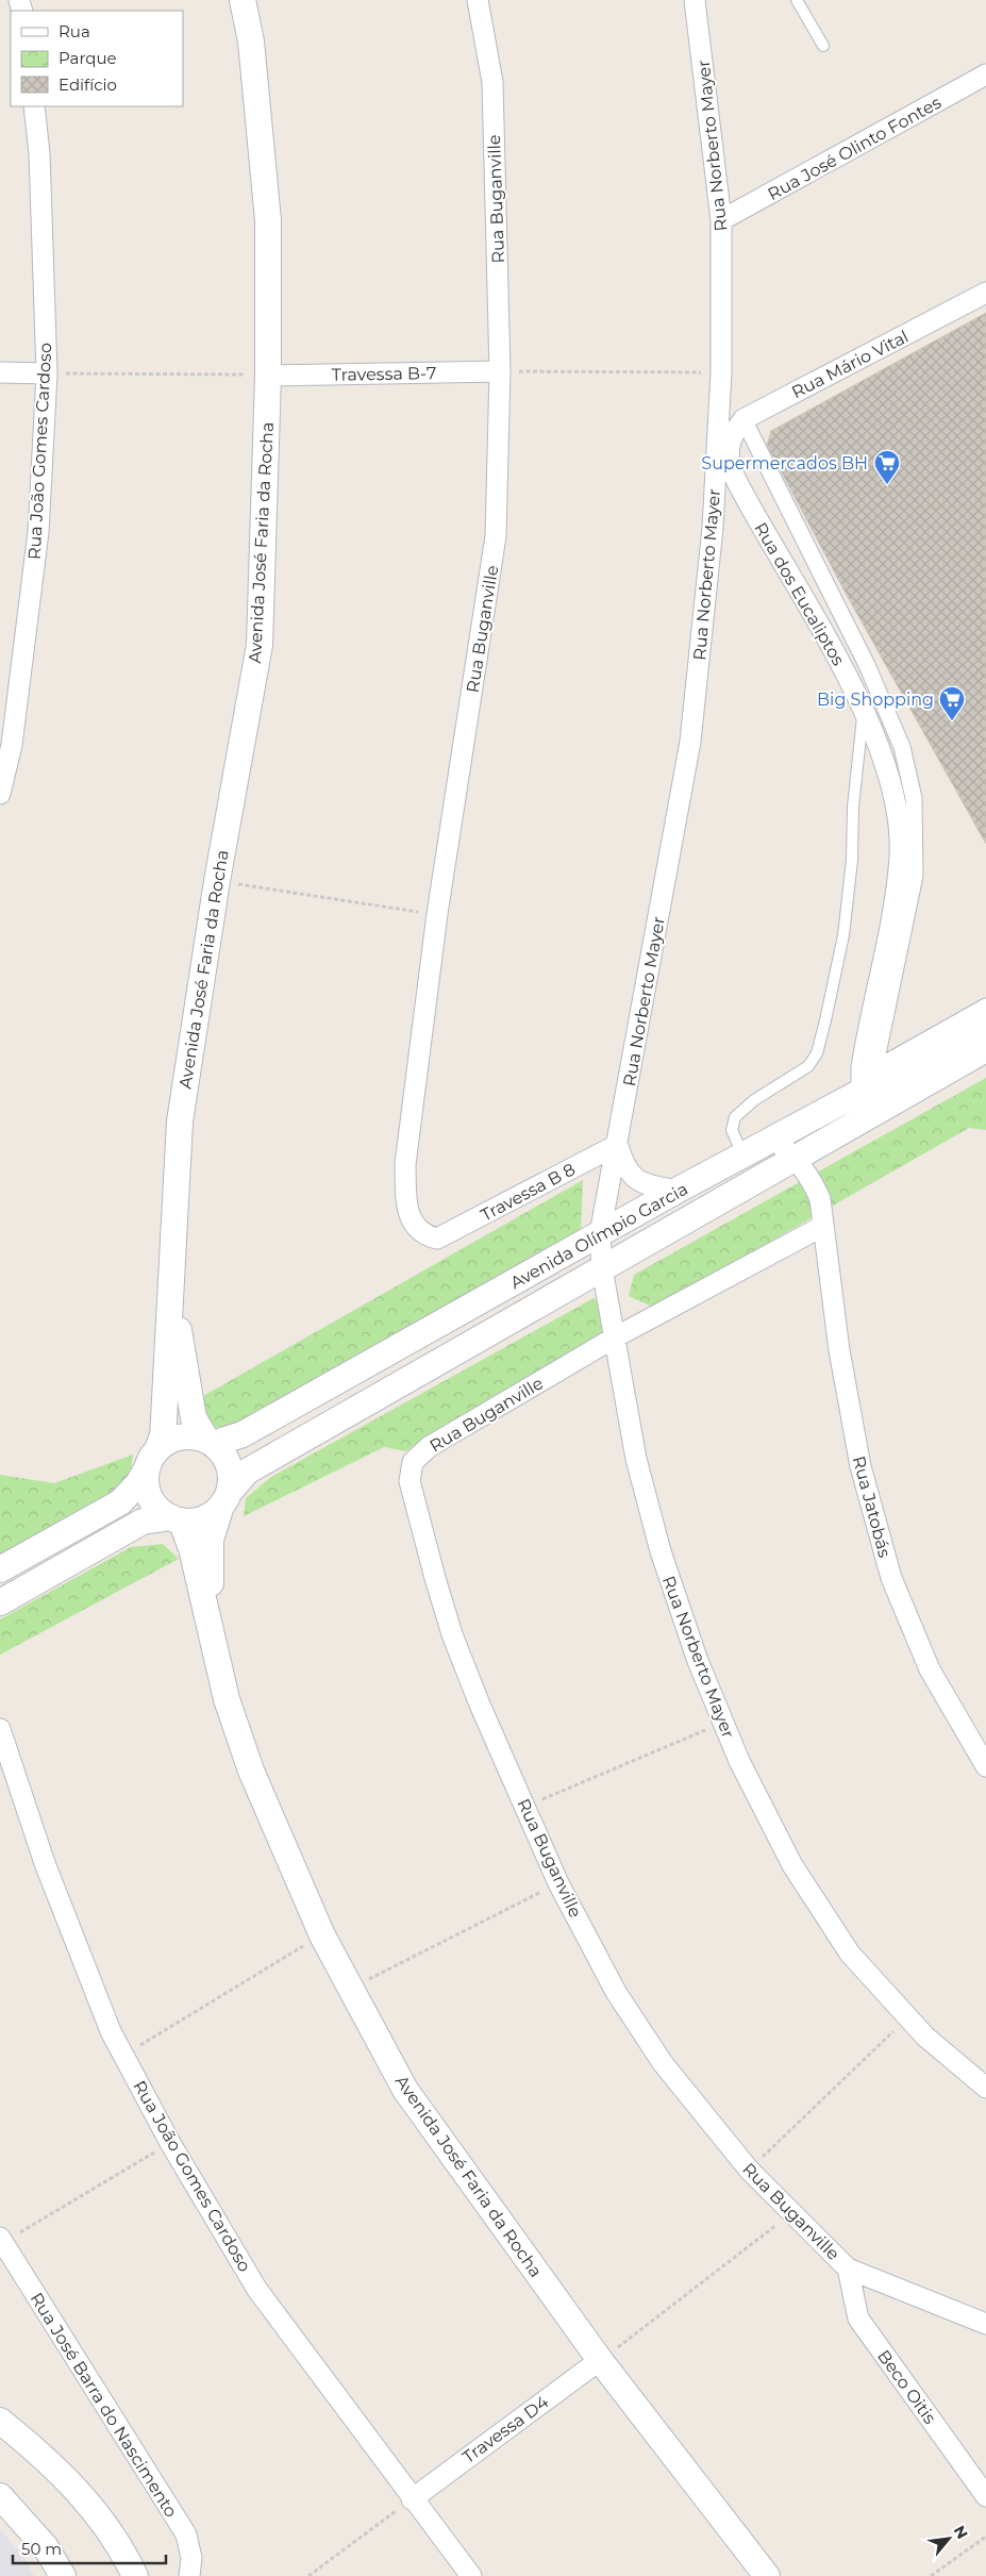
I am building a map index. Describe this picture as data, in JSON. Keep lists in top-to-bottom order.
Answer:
{
  "streets": {
    "street": [
      "Rua Norberto Mayer",
      "Rua José Olinto Fontes",
      "Rua Buganville",
      "Rua Mário Vital",
      "Travessa B-7",
      "Rua João Gomes Cardoso",
      "Avenida José Faria da Rocha",
      "Rua dos Eucaliptos",
      "Travessa B 8",
      "Avenida Olímpio Garcia",
      "Rua Jatobás",
      "Beco Oitis",
      "Rua José Barra do Nascimento",
      "Travessa D4"
    ]
  },
  "crossings": [
    ["Rua Norberto Mayer", "Rua José Olinto Fontes"],
    ["Rua Norberto Mayer", "Rua Buganville"],
    ["Rua Norberto Mayer", "Travessa B 8"],
    ["Rua Norberto Mayer", "Avenida Olímpio Garcia"],
    ["Rua Buganville", "Travessa B-7"],
    ["Rua Buganville", "Travessa B 8"],
    ["Rua Buganville", "Beco Oitis"],
    ["Rua Mário Vital", "Rua dos Eucaliptos"],
    ["Travessa B-7", "Avenida José Faria da Rocha"],
    ["Rua João Gomes Cardoso", "Travessa D4"],
    ["Avenida José Faria da Rocha", "Avenida Olímpio Garcia"],
    ["Avenida José Faria da Rocha", "Travessa D4"],
    ["Rua dos Eucaliptos", "Avenida Olímpio Garcia"],
    ["Avenida Olímpio Garcia", "Rua Jatobás"]
  ],
  "places": {
    "supermarket": ["Supermercados BH", "Big Shopping"]
  },
  "legend": ["Rua", "Parque", "Edifício"],
  "scale_bar": "50 m",
  "north": "top right"
}
